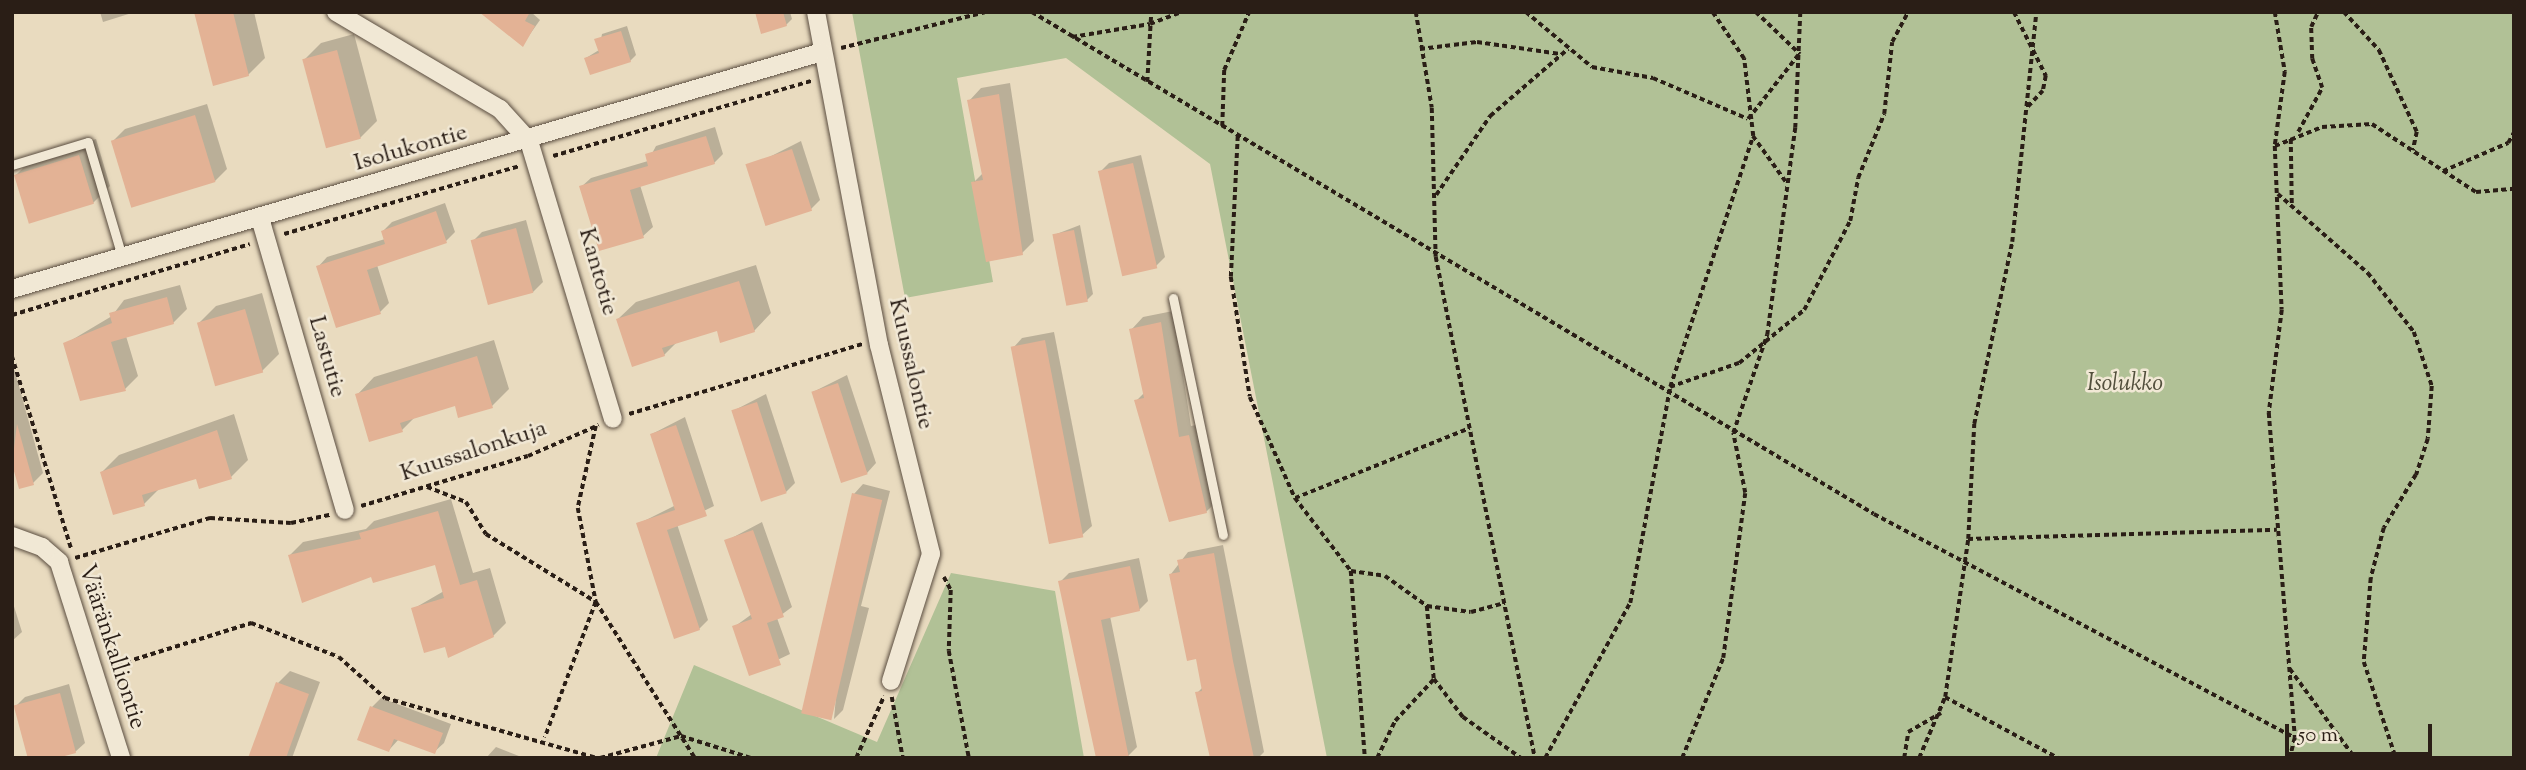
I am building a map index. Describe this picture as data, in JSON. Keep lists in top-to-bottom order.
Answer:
{
  "streets": {
    "street": [
      "Isolukontie",
      "Kantotie",
      "Lastutie",
      "Kuussalontie",
      "Vääränkalliontie"
    ],
    "path": ["Kuussalonkuja"]
  },
  "crossings": [
    ["Isolukontie", "Kantotie"],
    ["Isolukontie", "Lastutie"],
    ["Isolukontie", "Kuussalontie"],
    ["Kantotie", "Kuussalonkuja"],
    ["Lastutie", "Kuussalonkuja"],
    ["Kuussalontie", "Kuussalonkuja"]
  ],
  "parks": ["Isolukko"],
  "scale_bar": "50 m"
}
